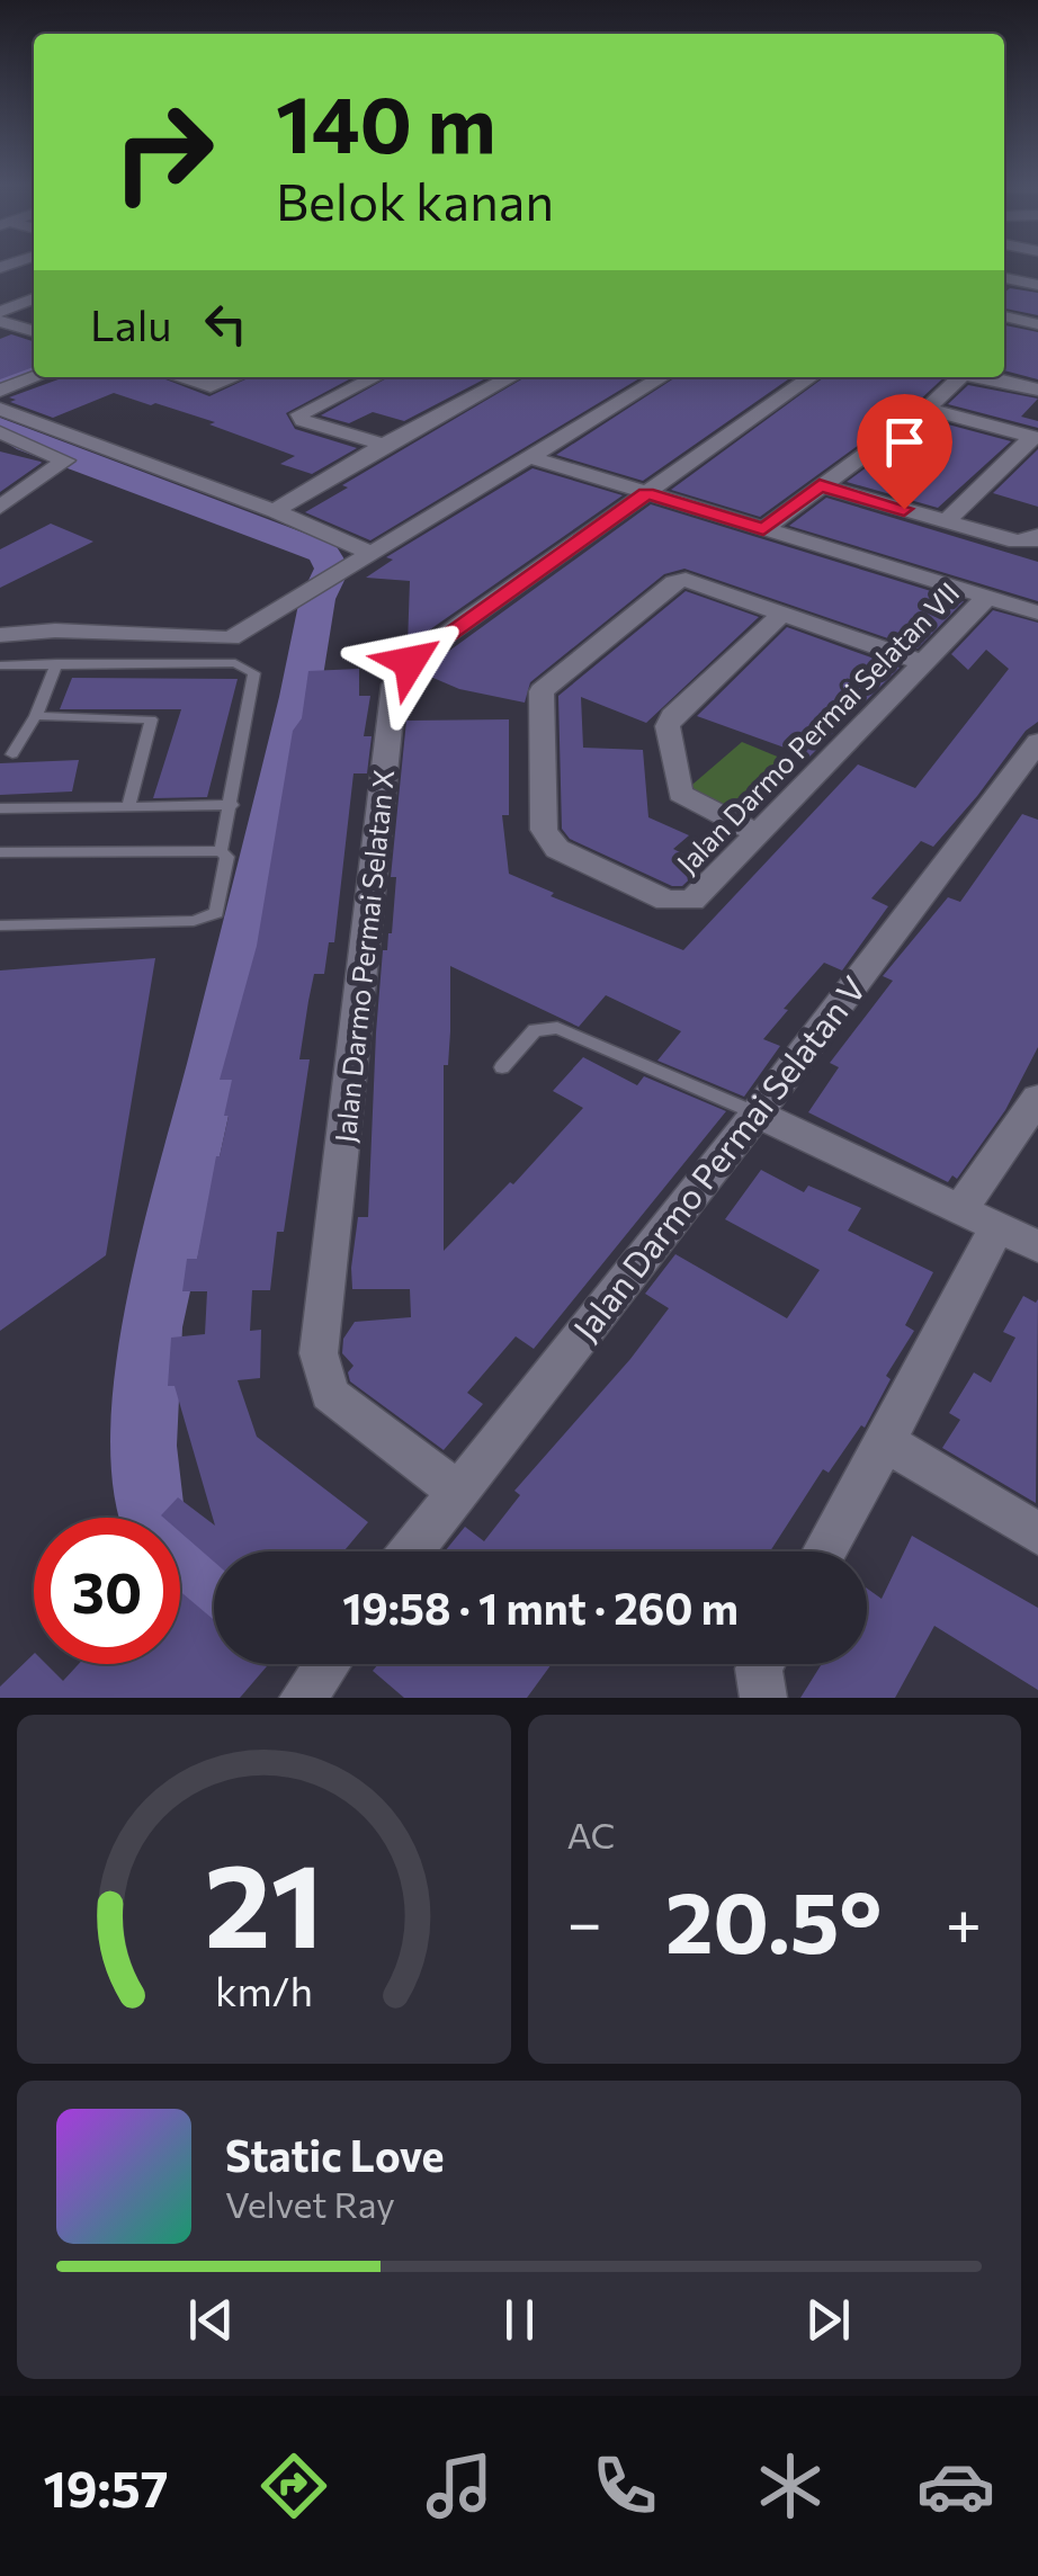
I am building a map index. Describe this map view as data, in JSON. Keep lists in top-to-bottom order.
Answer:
{
  "streets": {
    "street": ["Jalan Darmo Permai Selatan VII", "Jalan Darmo Permai Selatan X", "Jalan Darmo Permai Selatan V"]
  },
  "crossings": [
    ["Jalan Darmo Permai Selatan X", "Jalan Darmo Permai Selatan V"]
  ],
  "page": {
    "turn": ["140 m", "Belok kanan"],
    "then": "Lalu",
    "limit": "30",
    "trip": "19:58 · 1 mnt · 260 m",
    "tile": "AC",
    "heat": ["−", "20.5°", "+"],
    "song": ["Static Love", "Velvet Ray"],
    "tabs": "19:57",
    "gauge": ["21", "km/h"]
  }
}
